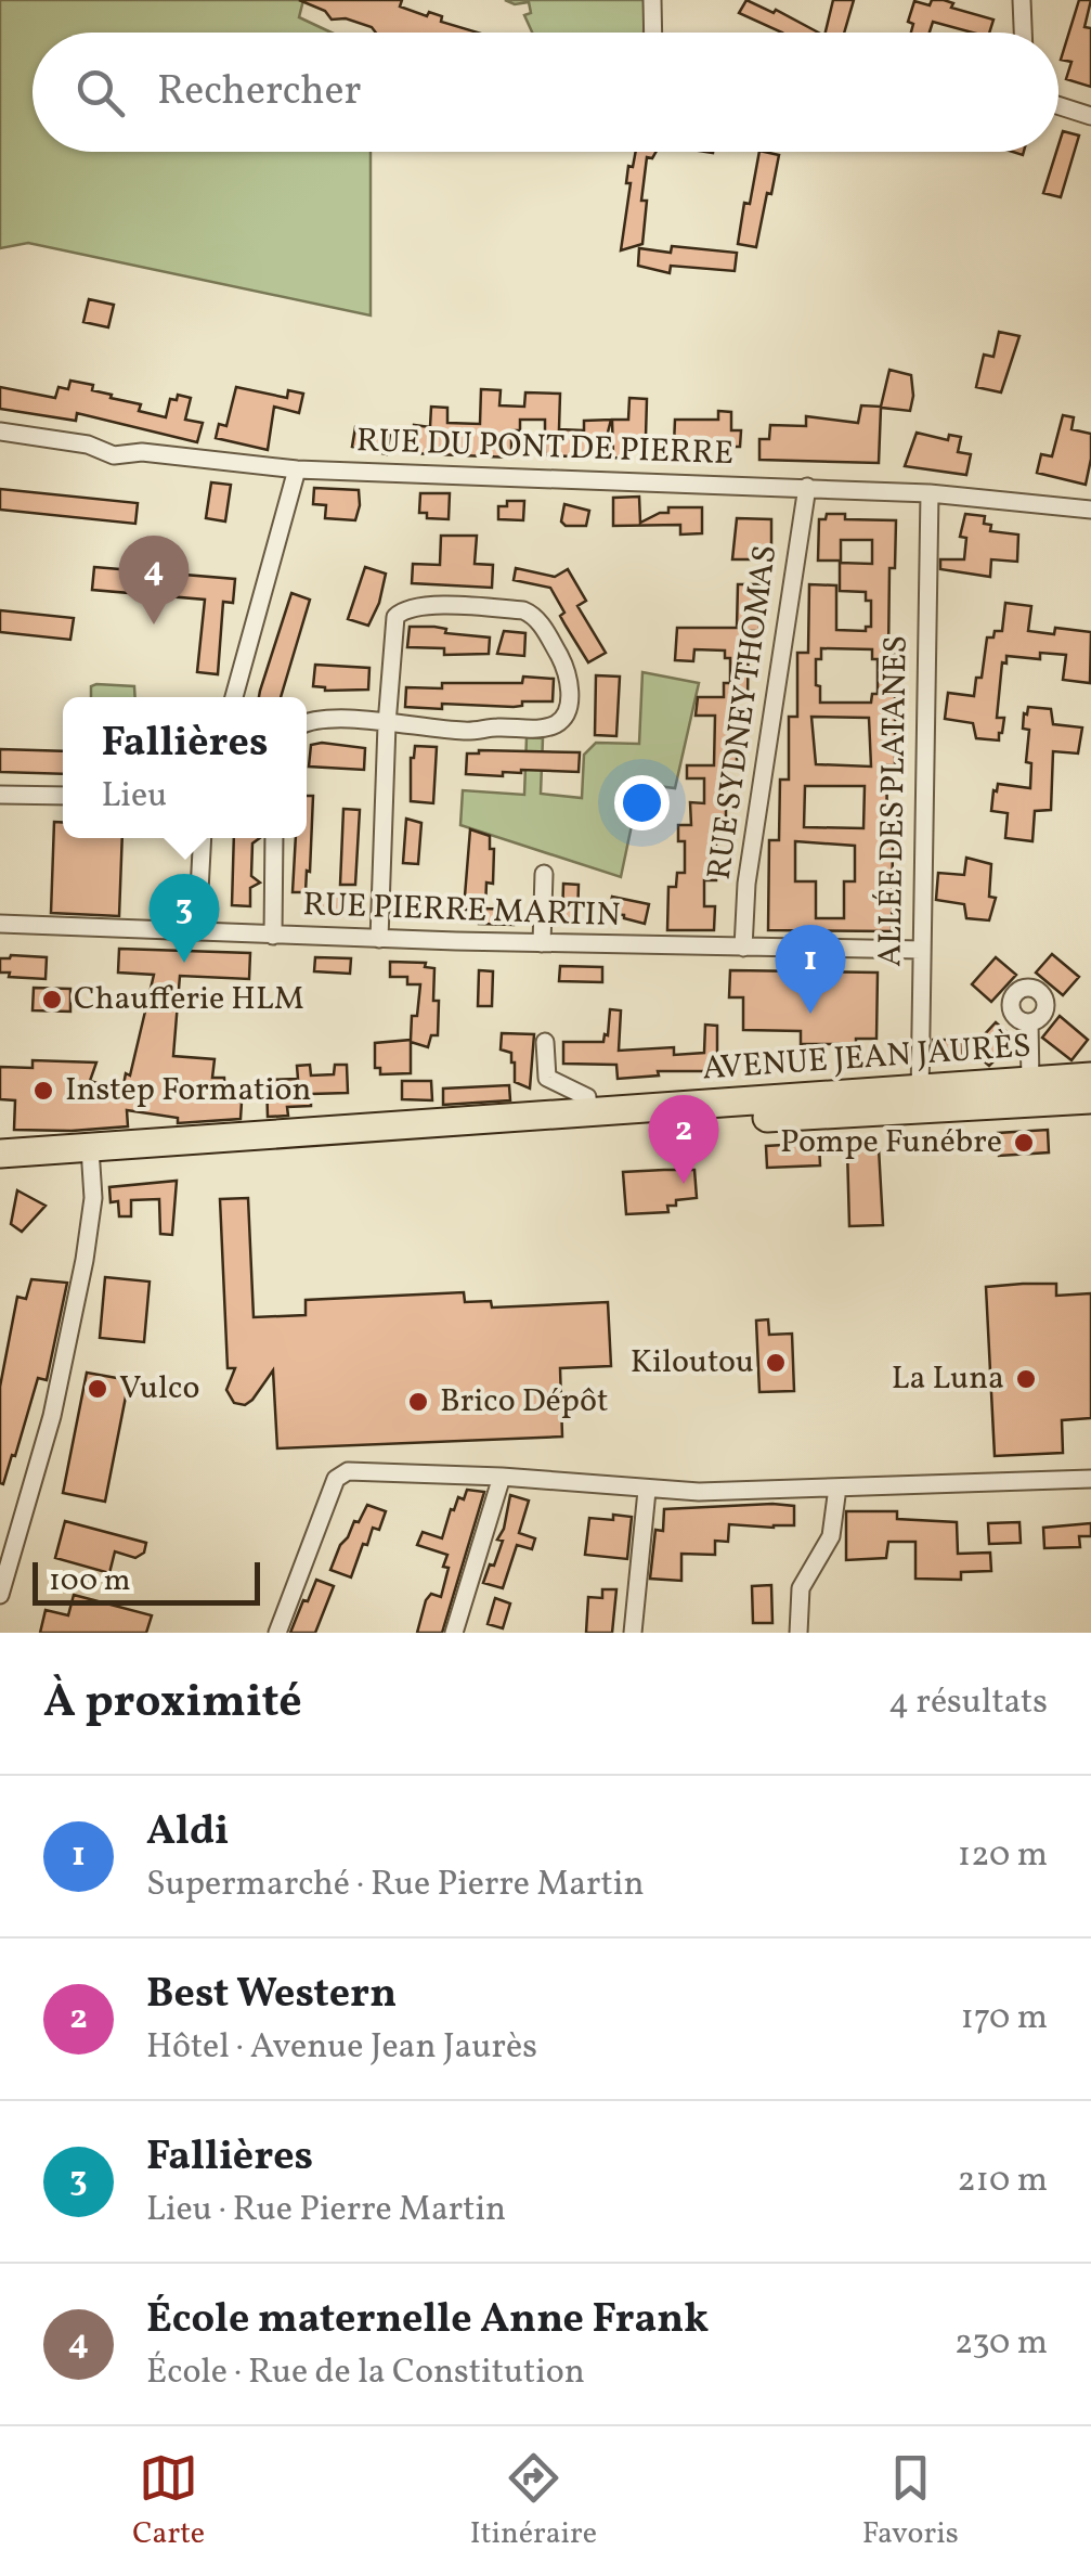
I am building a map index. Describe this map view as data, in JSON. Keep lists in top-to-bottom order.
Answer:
{
  "streets": {
    "main road": ["AVENUE JEAN JAURÈS"],
    "street": [
      "RUE DU PONT DE PIERRE",
      "RUE SYDNEY THOMAS",
      "ALLÉE DES PLATANES",
      "RUE PIERRE MARTIN"
    ]
  },
  "crossings": [
    ["RUE DU PONT DE PIERRE", "RUE SYDNEY THOMAS"],
    ["RUE DU PONT DE PIERRE", "ALLÉE DES PLATANES"],
    ["RUE SYDNEY THOMAS", "RUE PIERRE MARTIN"],
    ["ALLÉE DES PLATANES", "RUE PIERRE MARTIN"],
    ["ALLÉE DES PLATANES", "AVENUE JEAN JAURÈS"]
  ],
  "places": [
    "Chaufferie HLM",
    "Instep Formation",
    "Pompe Funébre",
    "Kiloutou",
    "La Luna",
    "Vulco",
    "Brico Dépôt"
  ],
  "scale_bar": "100 m",
  "page": {
    "search": "Rechercher",
    "pins": [
      "4",
      "3",
      "1",
      "2"
    ],
    "popup": ["Fallières", "Lieu"],
    "scale": "100 m",
    "heading": ["À proximité", "4 résultats"],
    "list": [
      {
        "mark": "1",
        "name": "Aldi",
        "note": "Supermarché · Rue Pierre Martin",
        "value": "120 m"
      },
      {
        "mark": "2",
        "name": "Best Western",
        "note": "Hôtel · Avenue Jean Jaurès",
        "value": "170 m"
      },
      {
        "mark": "3",
        "name": "Fallières",
        "note": "Lieu · Rue Pierre Martin",
        "value": "210 m"
      },
      {
        "mark": "4",
        "name": "École maternelle Anne Frank",
        "note": "École · Rue de la Constitution",
        "value": "230 m"
      }
    ],
    "nav": ["Carte", "Itinéraire", "Favoris"]
  }
}
